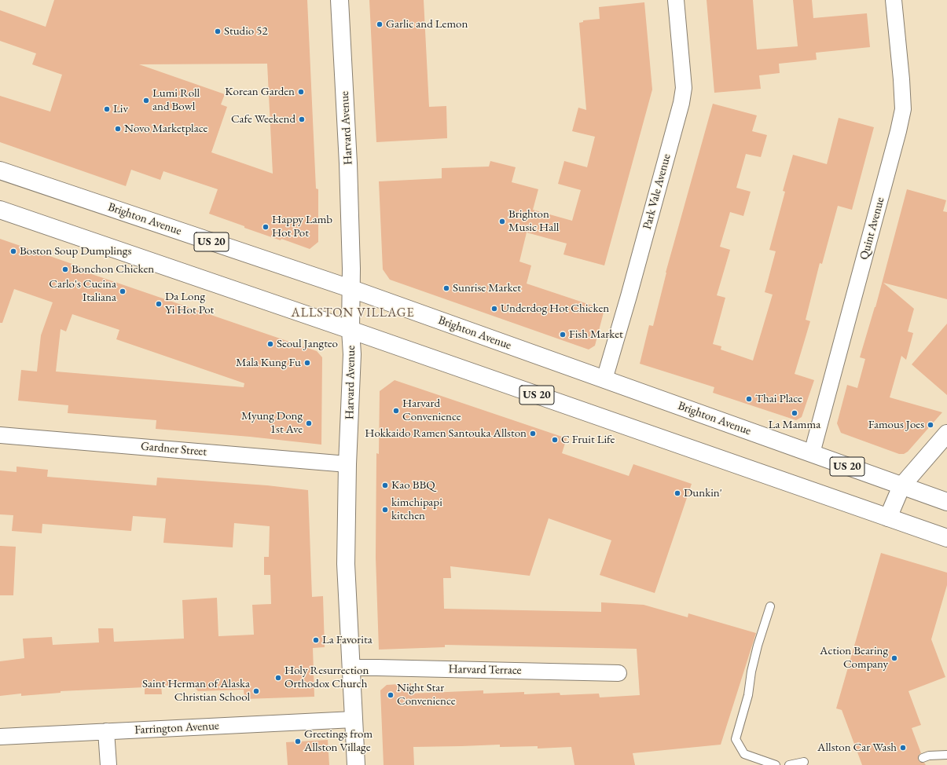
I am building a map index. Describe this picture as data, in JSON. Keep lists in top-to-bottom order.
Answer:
{
  "streets": {
    "main road": ["Harvard Avenue", "Brighton Avenue", "US 20"],
    "street": [
      "Park Vale Avenue",
      "Quint Avenue",
      "Gardner Street",
      "Harvard Terrace",
      "Farrington Avenue"
    ]
  },
  "crossings": [
    ["Harvard Avenue", "Brighton Avenue"],
    ["Harvard Avenue", "US 20"],
    ["Harvard Avenue", "Gardner Street"],
    ["Harvard Avenue", "Harvard Terrace"],
    ["Harvard Avenue", "Farrington Avenue"],
    ["Park Vale Avenue", "Brighton Avenue"],
    ["Brighton Avenue", "Quint Avenue"]
  ],
  "districts": ["ALLSTON VILLAGE"],
  "places": [
    "Garlic and Lemon",
    "Studio 52",
    "Korean Garden",
    "Lumi Roll and Bowl",
    "Liv",
    "Cafe Weekend",
    "Novo Marketplace",
    "Brighton Music Hall",
    "Happy Lamb Hot Pot",
    "Boston Soup Dumplings",
    "Bonchon Chicken",
    "Sunrise Market",
    "Carlo's Cucina Italiana",
    "Da Long Yi Hot Pot",
    "Underdog Hot Chicken",
    "Fish Market",
    "Seoul Jangteo",
    "Mala Kung Fu",
    "Thai Place",
    "Harvard Convenience",
    "La Mamma",
    "Myung Dong 1st Ave",
    "Famous Joes",
    "Hokkaido Ramen Santouka Allston",
    "C Fruit Life",
    "Kao BBQ",
    "Dunkin'",
    "kimchipapi kitchen",
    "La Favorita",
    "Action Bearing Company",
    "Holy Resurrection Orthodox Church",
    "Saint Herman of Alaska Christian School",
    "Night Star Convenience",
    "Greetings from Allston Village",
    "Allston Car Wash"
  ]
}
